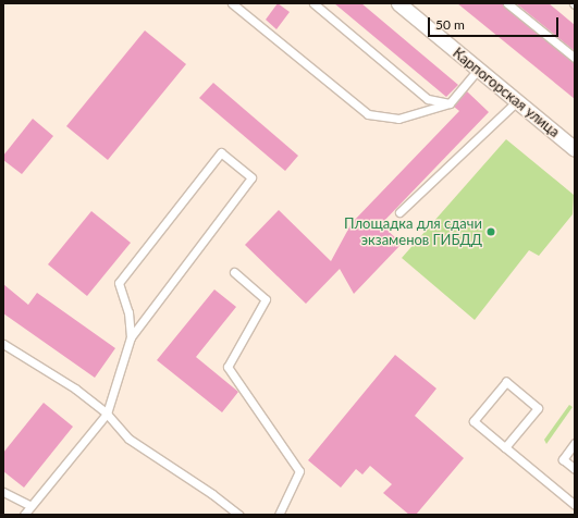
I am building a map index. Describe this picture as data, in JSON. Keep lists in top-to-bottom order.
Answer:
{
  "streets": {
    "street": ["Карпогорская улица"]
  },
  "places": ["Площадка для сдачи экзаменов ГИБДД"],
  "scale_bar": "50 m"
}
